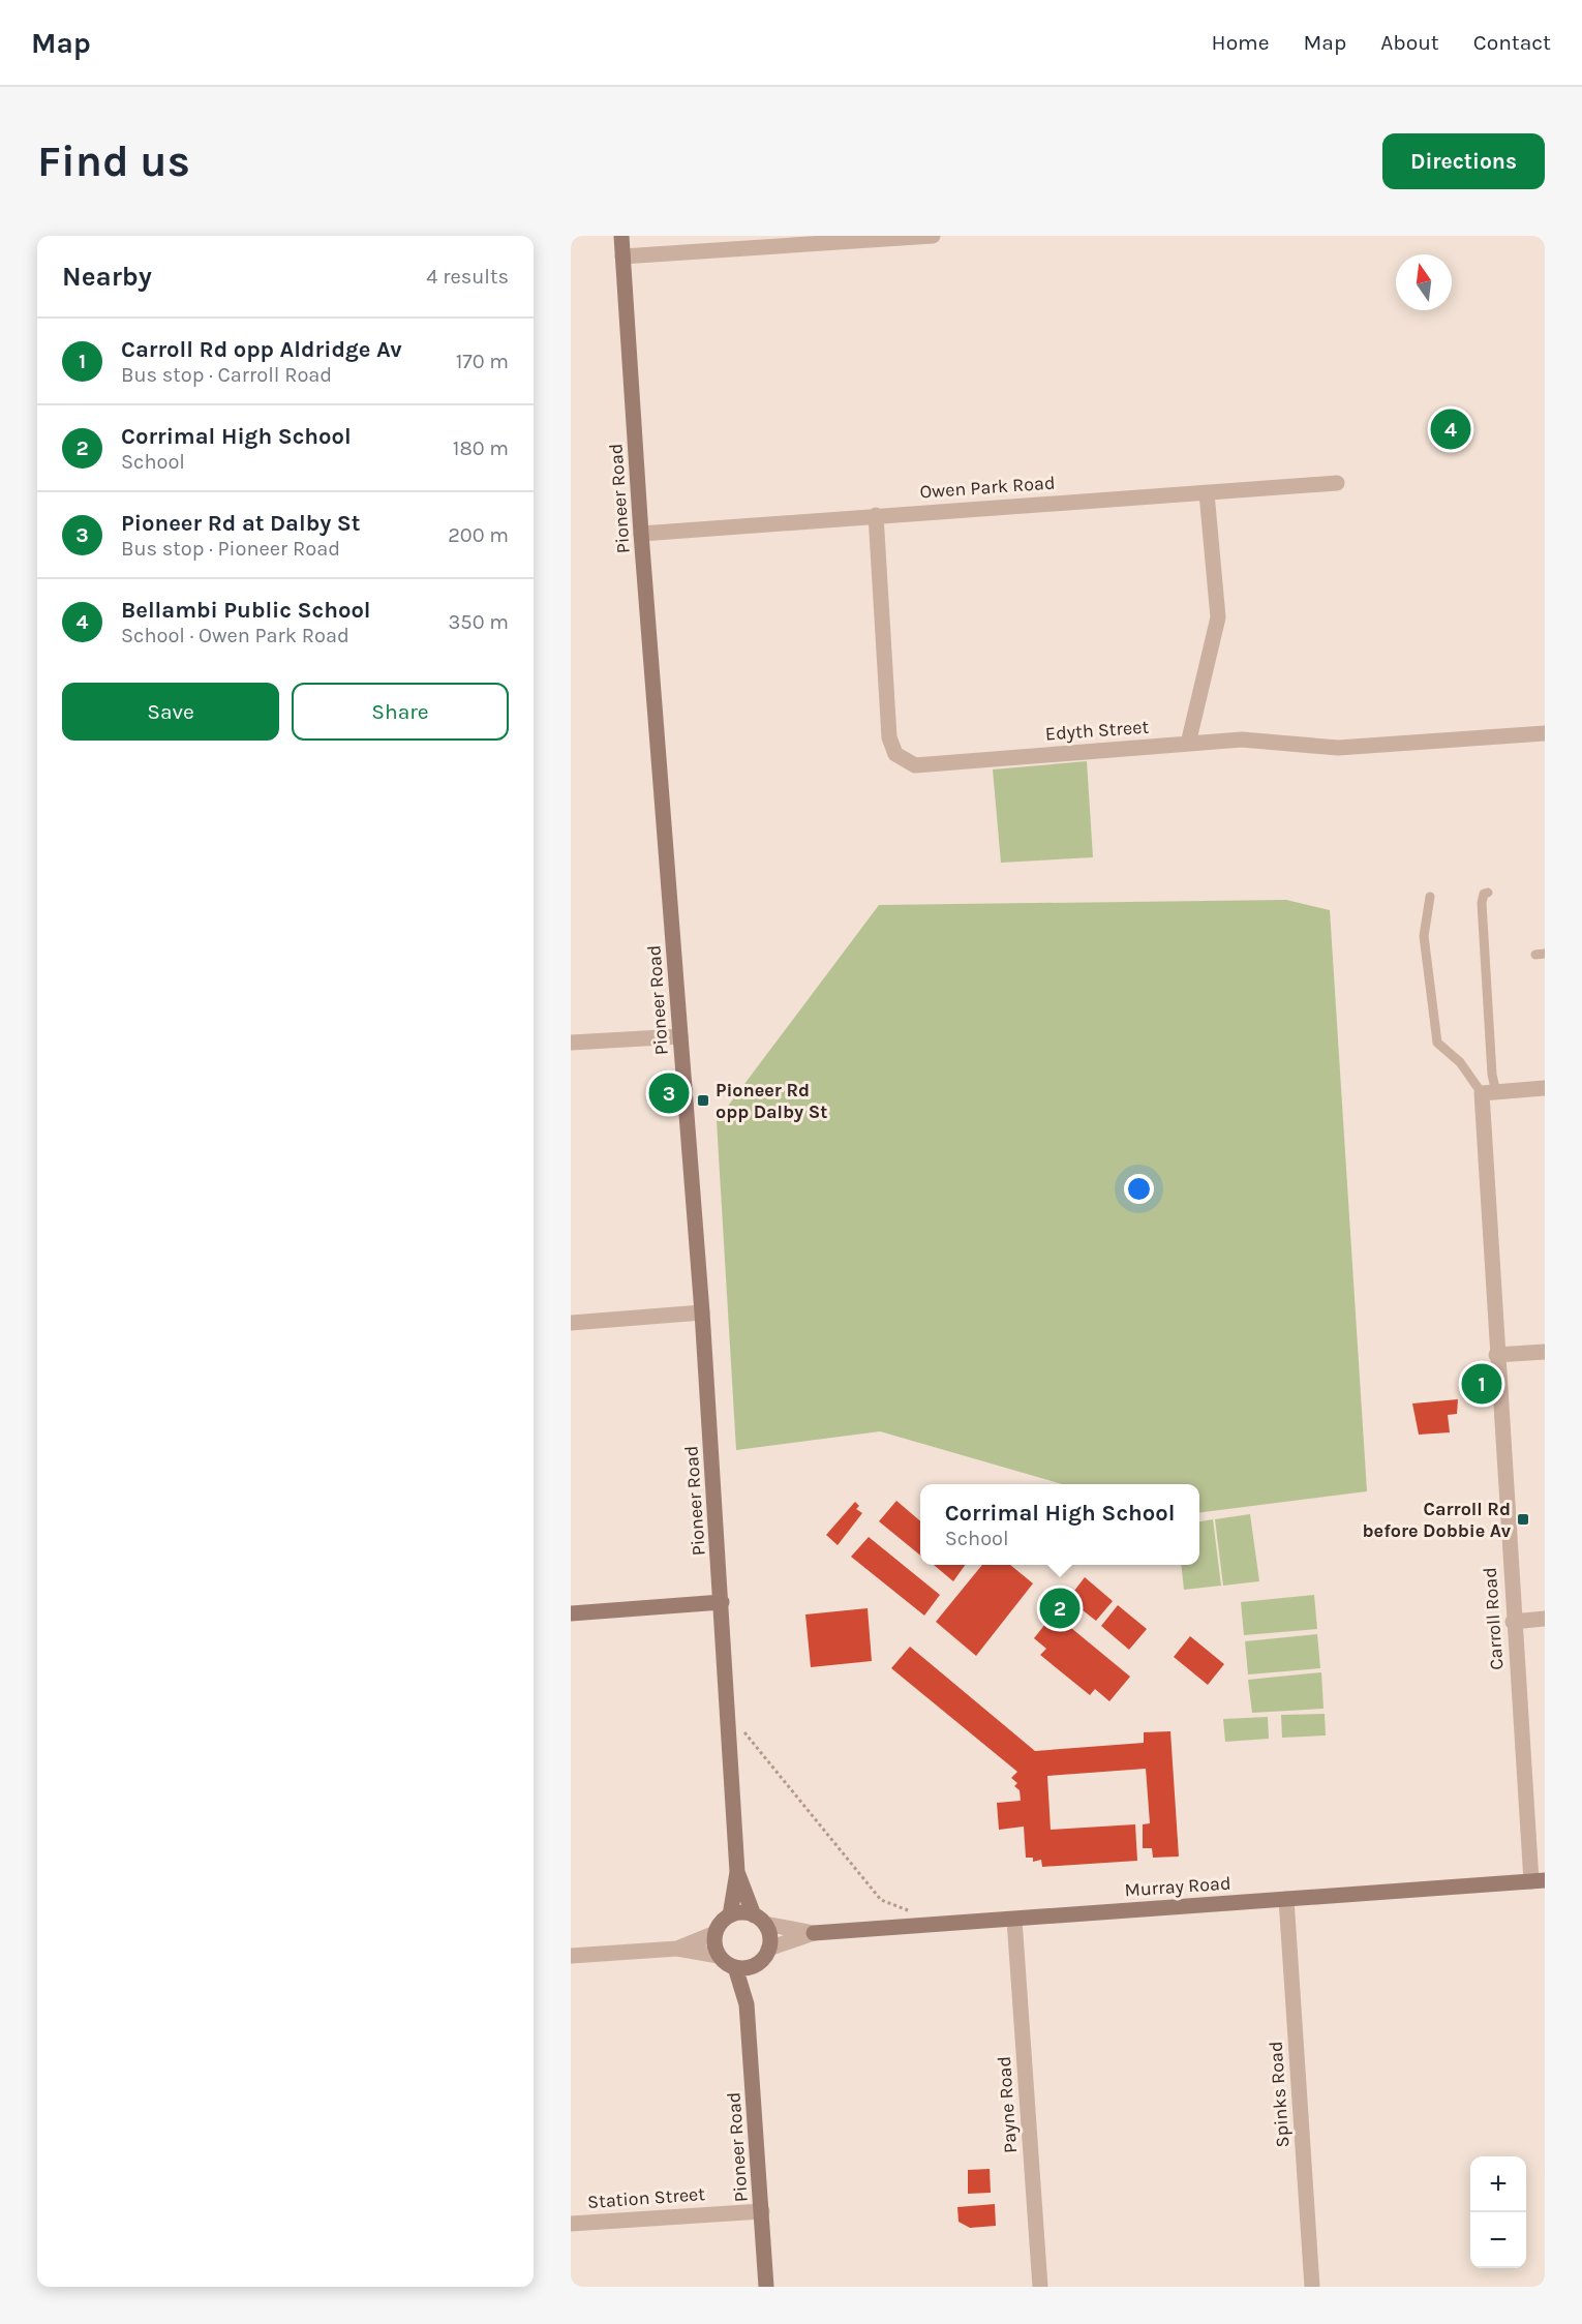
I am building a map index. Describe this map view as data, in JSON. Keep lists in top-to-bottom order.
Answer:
{
  "streets": {
    "main road": ["Pioneer Road", "Murray Road"],
    "street": [
      "Owen Park Road",
      "Edyth Street",
      "Carroll Road",
      "Spinks Road",
      "Payne Road",
      "Station Street"
    ]
  },
  "crossings": [
    ["Owen Park Road", "Pioneer Road"],
    ["Owen Park Road", "Edyth Street"],
    ["Pioneer Road", "Murray Road"],
    ["Pioneer Road", "Station Street"],
    ["Carroll Road", "Murray Road"],
    ["Murray Road", "Spinks Road"],
    ["Murray Road", "Payne Road"]
  ],
  "places": {
    "transit": ["Pioneer Rd opp Dalby St", "Carroll Rd before Dobbie Av"]
  },
  "north": "top",
  "page": {
    "header": "Map",
    "nav": [
      "Home",
      "Map",
      "About",
      "Contact"
    ],
    "buttons": [
      "Directions",
      ["Save", "Share"]
    ],
    "title": "Find us",
    "heading": ["Nearby", "4 results"],
    "list": [
      {
        "mark": "1",
        "name": "Carroll Rd opp Aldridge Av",
        "note": "Bus stop · Carroll Road",
        "value": "170 m"
      },
      {
        "mark": "2",
        "name": "Corrimal High School",
        "note": "School",
        "value": "180 m"
      },
      {
        "mark": "3",
        "name": "Pioneer Rd at Dalby St",
        "note": "Bus stop · Pioneer Road",
        "value": "200 m"
      },
      {
        "mark": "4",
        "name": "Bellambi Public School",
        "note": "School · Owen Park Road",
        "value": "350 m"
      }
    ],
    "pins": [
      "4",
      "3",
      "1",
      "2"
    ],
    "popup": ["Corrimal High School", "School"],
    "map_buttons": ["+", "−"]
  }
}
